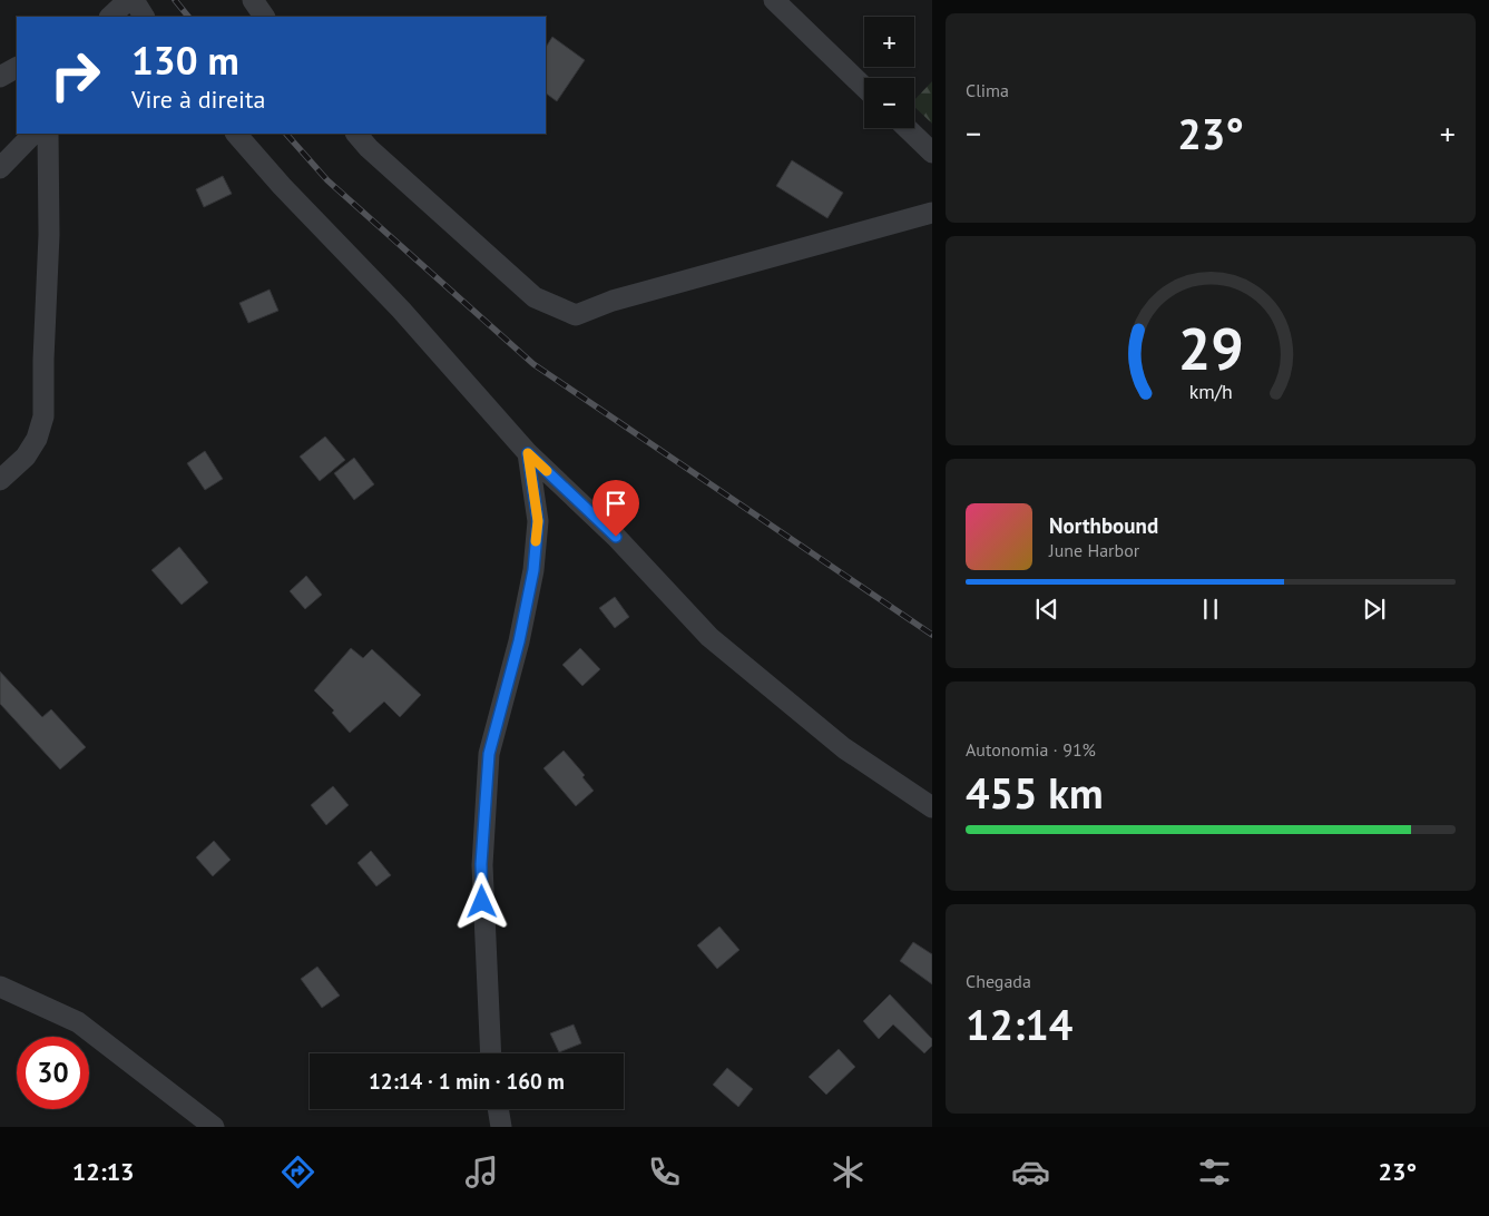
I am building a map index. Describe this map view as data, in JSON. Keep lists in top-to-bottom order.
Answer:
{
  "page": {
    "tile": [
      "Clima",
      ["Autonomia · 91%", "455 km"],
      ["Chegada", "12:14"]
    ],
    "map_buttons": ["+", "−"],
    "turn": ["130 m", "Vire à direita"],
    "heat": ["−", "23°", "+"],
    "song": ["Northbound", "June Harbor"],
    "limit": "30",
    "trip": "12:14 · 1 min · 160 m",
    "tabs": ["12:13", "23°"],
    "gauge": ["29", "km/h"]
  }
}
